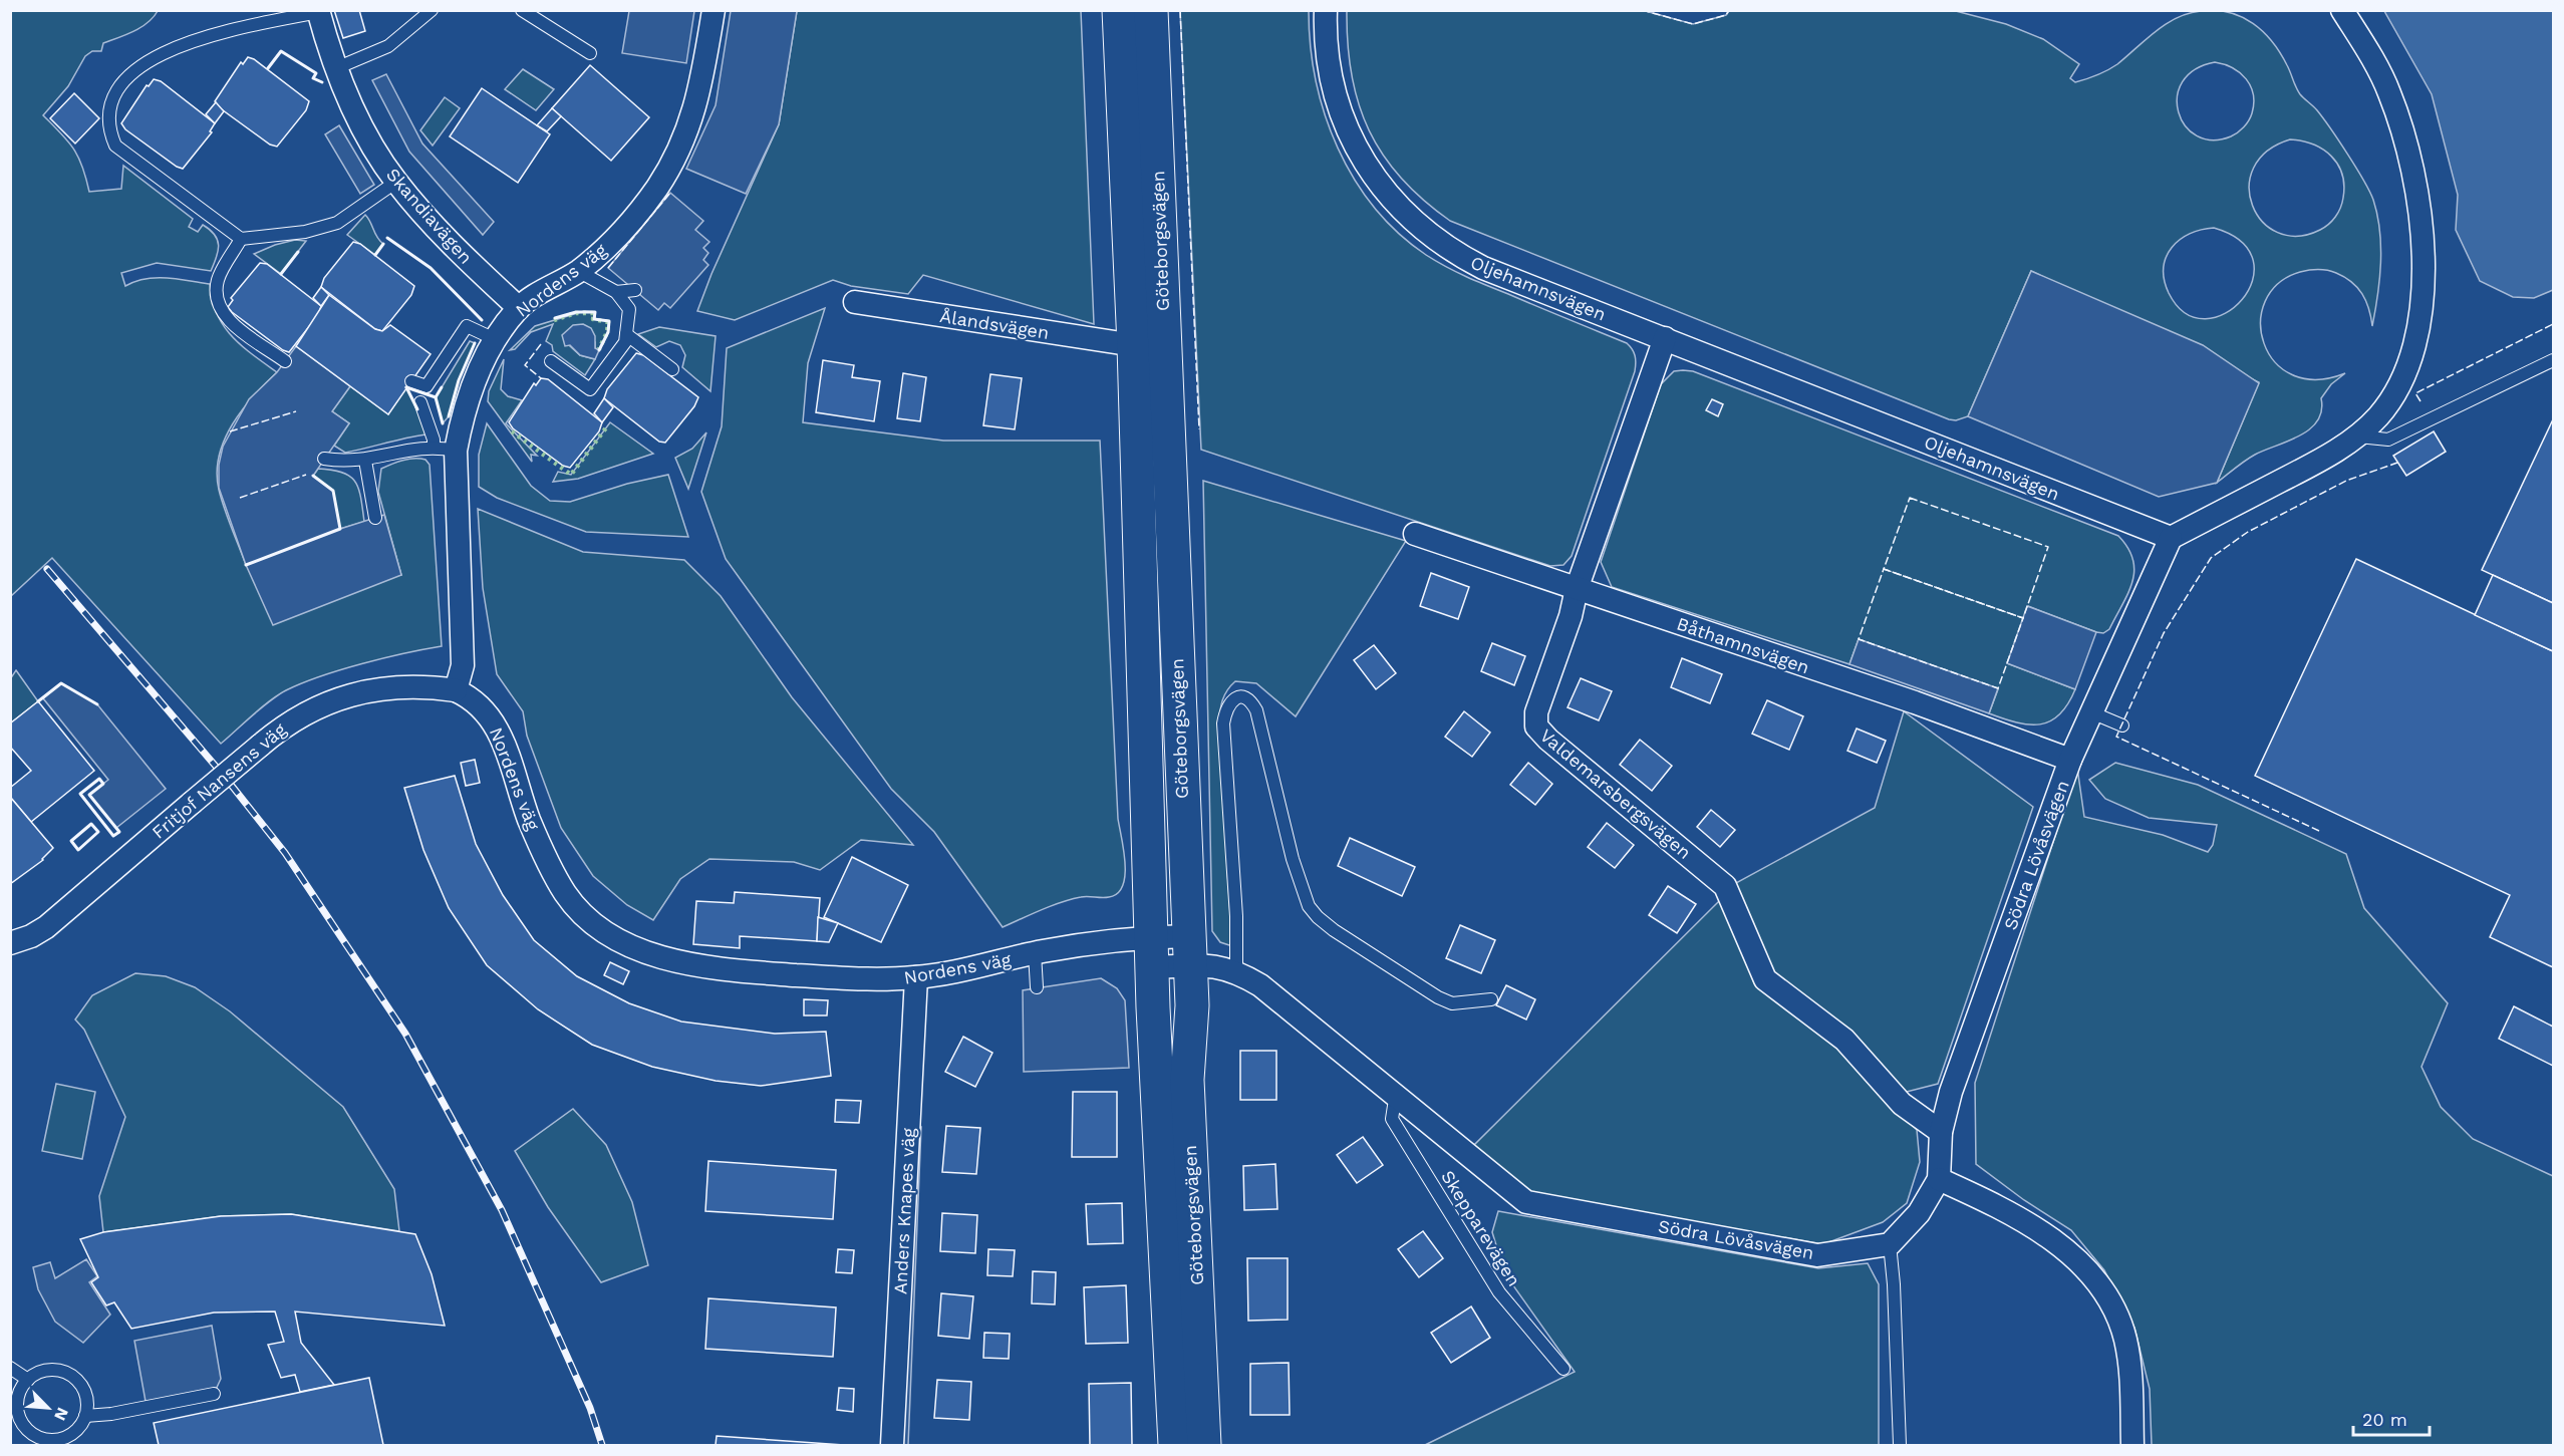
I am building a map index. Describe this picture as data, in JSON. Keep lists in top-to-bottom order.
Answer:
{
  "streets": {
    "main road": ["Göteborgsvägen"],
    "street": [
      "Skandiavägen",
      "Nordens väg",
      "Oljehamnsvägen",
      "Ålandsvägen",
      "Båthamnsvägen",
      "Fritjof Nansens väg",
      "Valdemarsbergsvägen",
      "Södra Lövåsvägen",
      "Anders Knapes väg"
    ],
    "lane": ["Skepparevägen"]
  },
  "crossings": [
    ["Skandiavägen", "Nordens väg"],
    ["Göteborgsvägen", "Nordens väg"],
    ["Göteborgsvägen", "Ålandsvägen"],
    ["Göteborgsvägen", "Södra Lövåsvägen"],
    ["Nordens väg", "Fritjof Nansens väg"],
    ["Nordens väg", "Södra Lövåsvägen"],
    ["Nordens väg", "Anders Knapes väg"],
    ["Oljehamnsvägen", "Valdemarsbergsvägen"],
    ["Oljehamnsvägen", "Södra Lövåsvägen"],
    ["Båthamnsvägen", "Valdemarsbergsvägen"],
    ["Båthamnsvägen", "Södra Lövåsvägen"],
    ["Valdemarsbergsvägen", "Södra Lövåsvägen"],
    ["Södra Lövåsvägen", "Skepparevägen"]
  ],
  "scale_bar": "20 m",
  "north": "bottom right"
}
